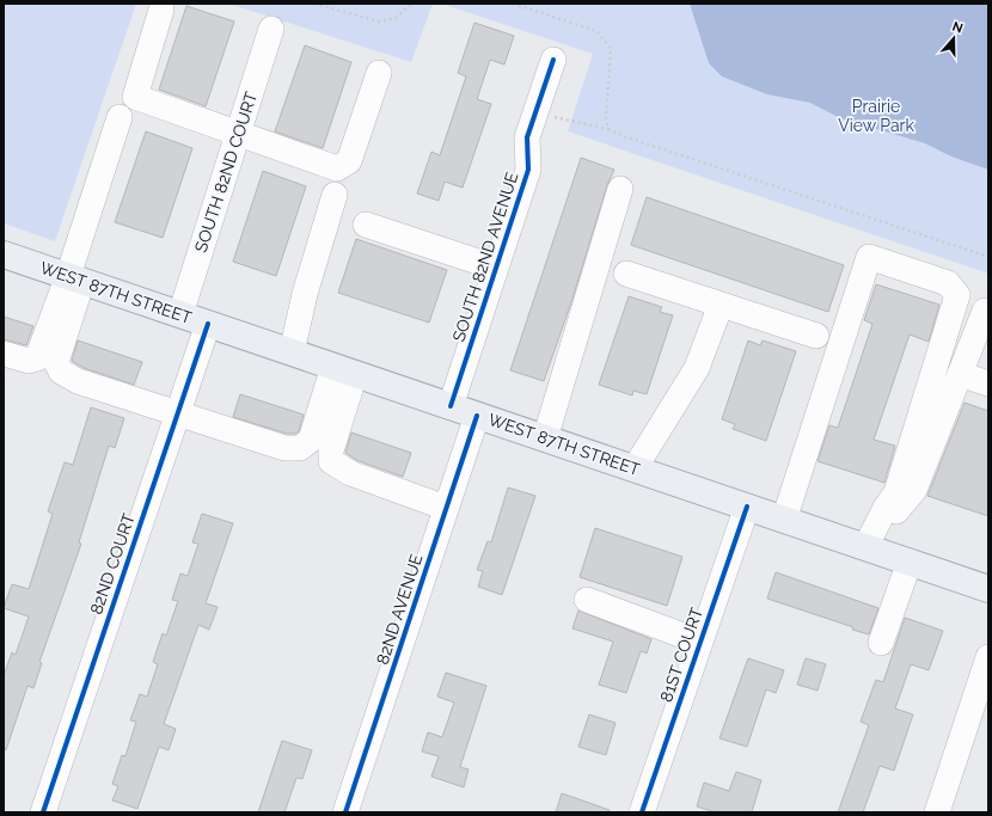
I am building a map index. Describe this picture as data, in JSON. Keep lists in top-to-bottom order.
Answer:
{
  "streets": {
    "main road": ["WEST 87TH STREET"],
    "street": [
      "SOUTH 82ND COURT",
      "SOUTH 82ND AVENUE",
      "82ND COURT",
      "82ND AVENUE",
      "81ST COURT"
    ]
  },
  "crossings": [
    ["SOUTH 82ND COURT", "WEST 87TH STREET"],
    ["SOUTH 82ND AVENUE", "WEST 87TH STREET"],
    ["WEST 87TH STREET", "82ND COURT"],
    ["WEST 87TH STREET", "82ND AVENUE"],
    ["WEST 87TH STREET", "81ST COURT"]
  ],
  "parks": ["Prairie View Park"],
  "north": "top"
}
